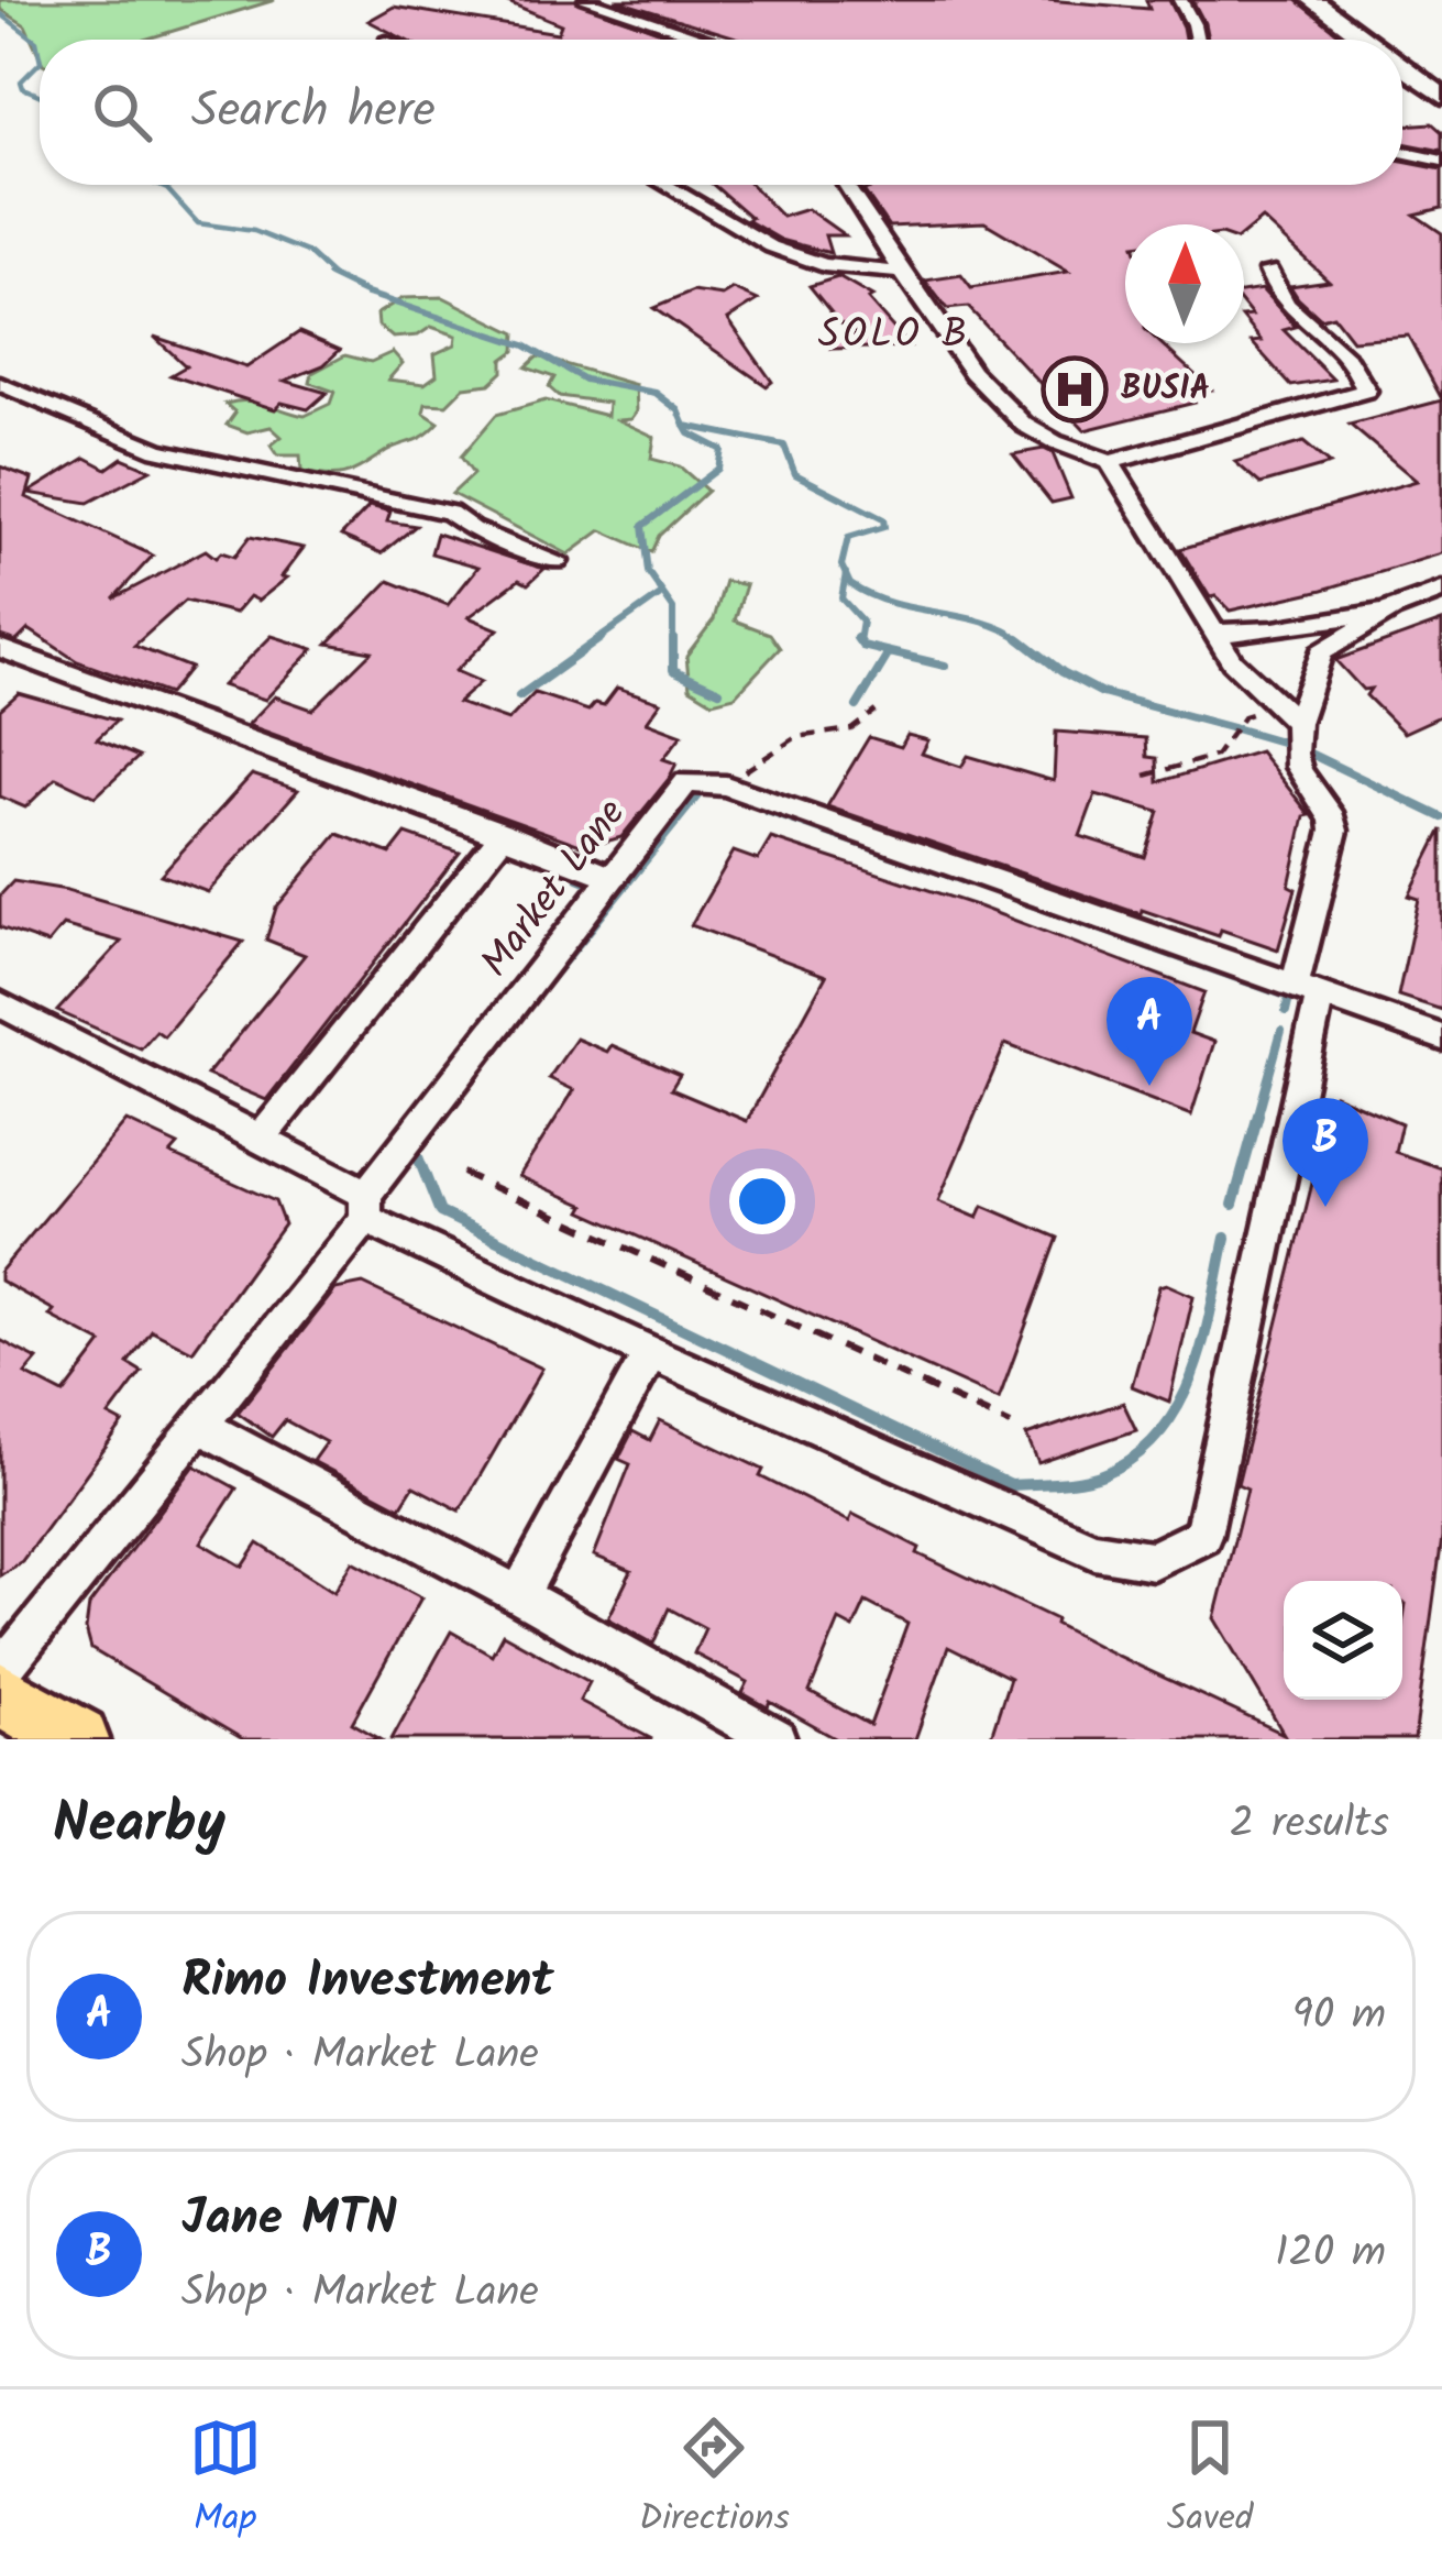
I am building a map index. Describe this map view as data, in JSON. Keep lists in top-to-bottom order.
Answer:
{
  "streets": {
    "street": ["Market Lane"]
  },
  "districts": ["SOLO B"],
  "places": {
    "hospital": ["BUSIA"]
  },
  "north": "top",
  "page": {
    "search": "Search here",
    "pins": ["A", "B"],
    "heading": ["Nearby", "2 results"],
    "list": [
      {
        "mark": "A",
        "name": "Rimo Investment",
        "note": "Shop · Market Lane",
        "value": "90 m"
      },
      {
        "mark": "B",
        "name": "Jane MTN",
        "note": "Shop · Market Lane",
        "value": "120 m"
      }
    ],
    "nav": ["Map", "Directions", "Saved"]
  }
}
